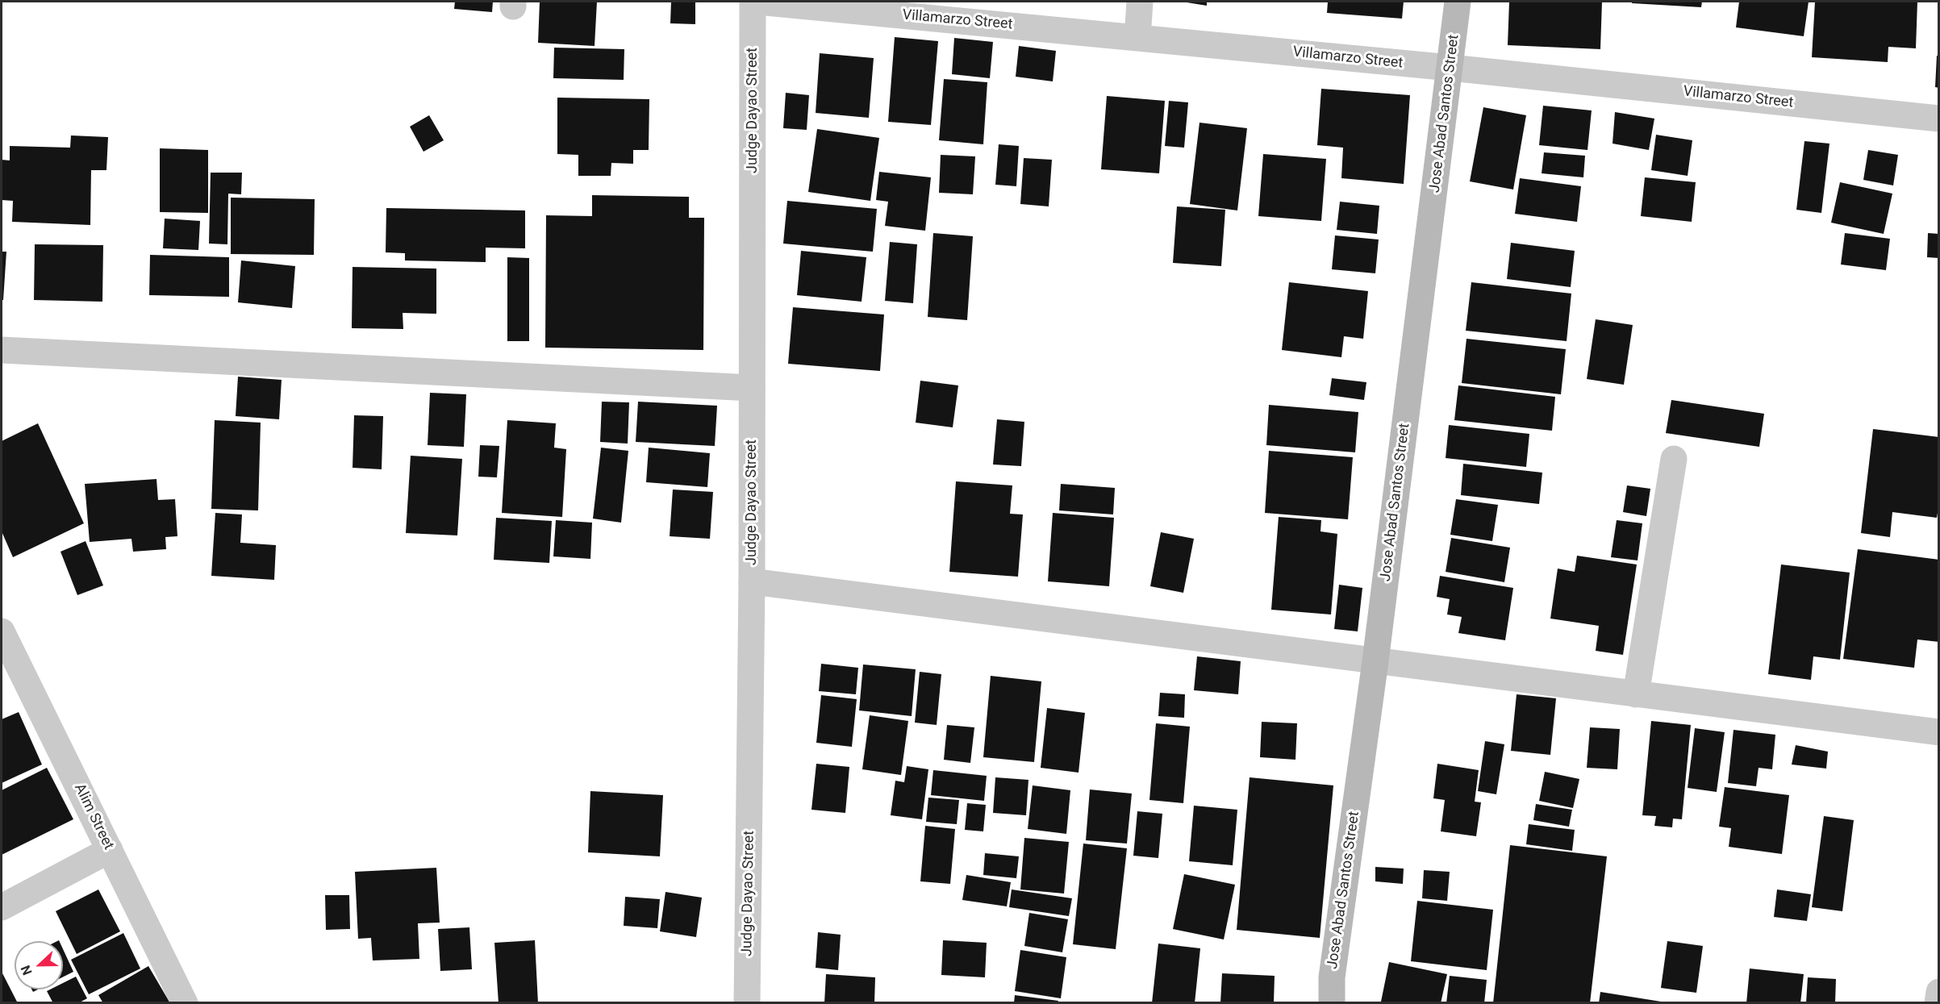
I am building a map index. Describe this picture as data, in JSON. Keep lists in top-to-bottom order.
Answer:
{
  "streets": {
    "main road": ["Jose Abad Santos Street"],
    "street": ["Villamarzo Street", "Judge Dayao Street", "Alim Street"]
  },
  "crossings": [
    ["Villamarzo Street", "Jose Abad Santos Street"]
  ],
  "north": "left"
}
